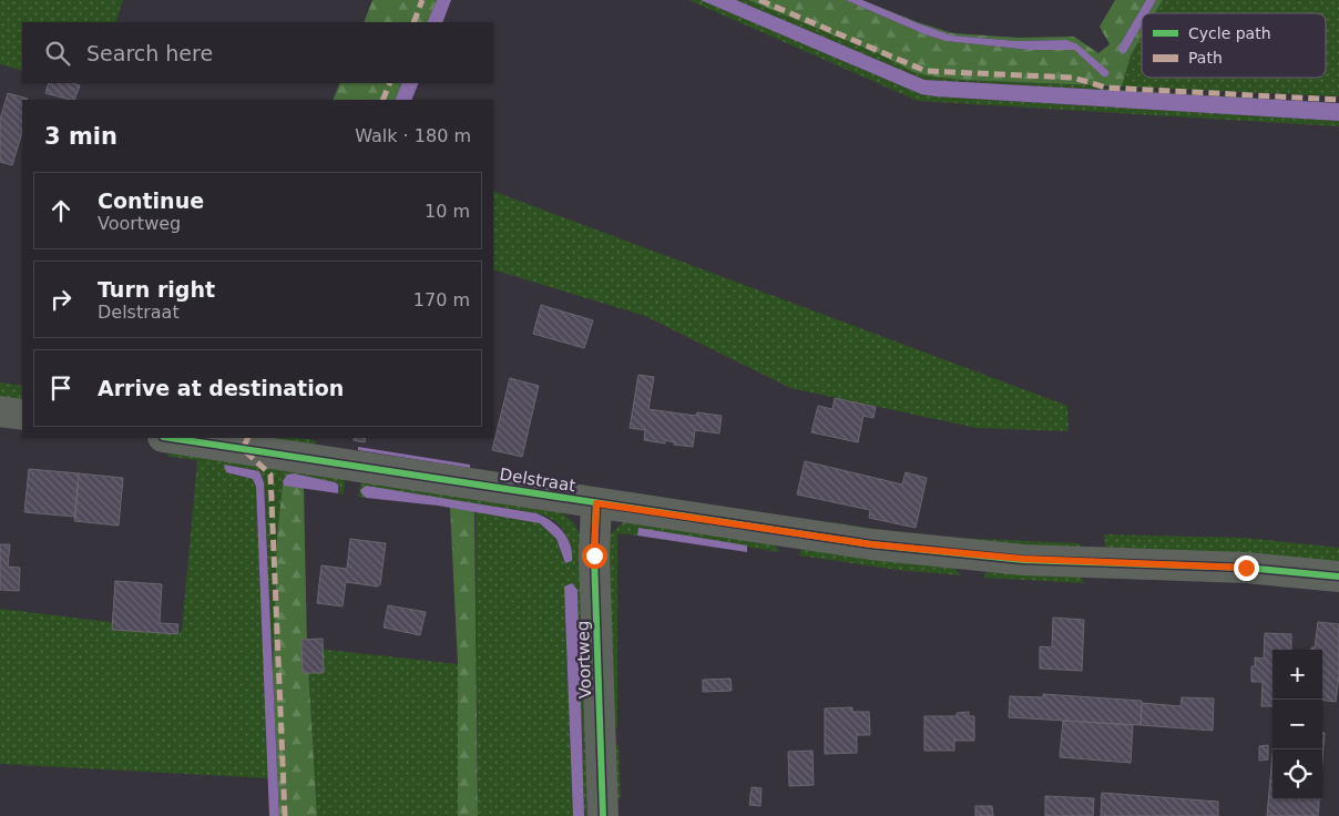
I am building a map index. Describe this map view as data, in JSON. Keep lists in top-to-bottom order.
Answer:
{
  "streets": {
    "street": ["Delstraat", "Voortweg"]
  },
  "crossings": [
    ["Delstraat", "Voortweg"]
  ],
  "legend": ["Cycle path", "Path"],
  "page": {
    "search": "Search here",
    "heading": ["3 min", "Walk · 180 m"],
    "list": [
      ["Continue", "Voortweg", "10 m"],
      ["Turn right", "Delstraat", "170 m"],
      "Arrive at destination"
    ],
    "map_buttons": ["+", "−"]
  }
}
